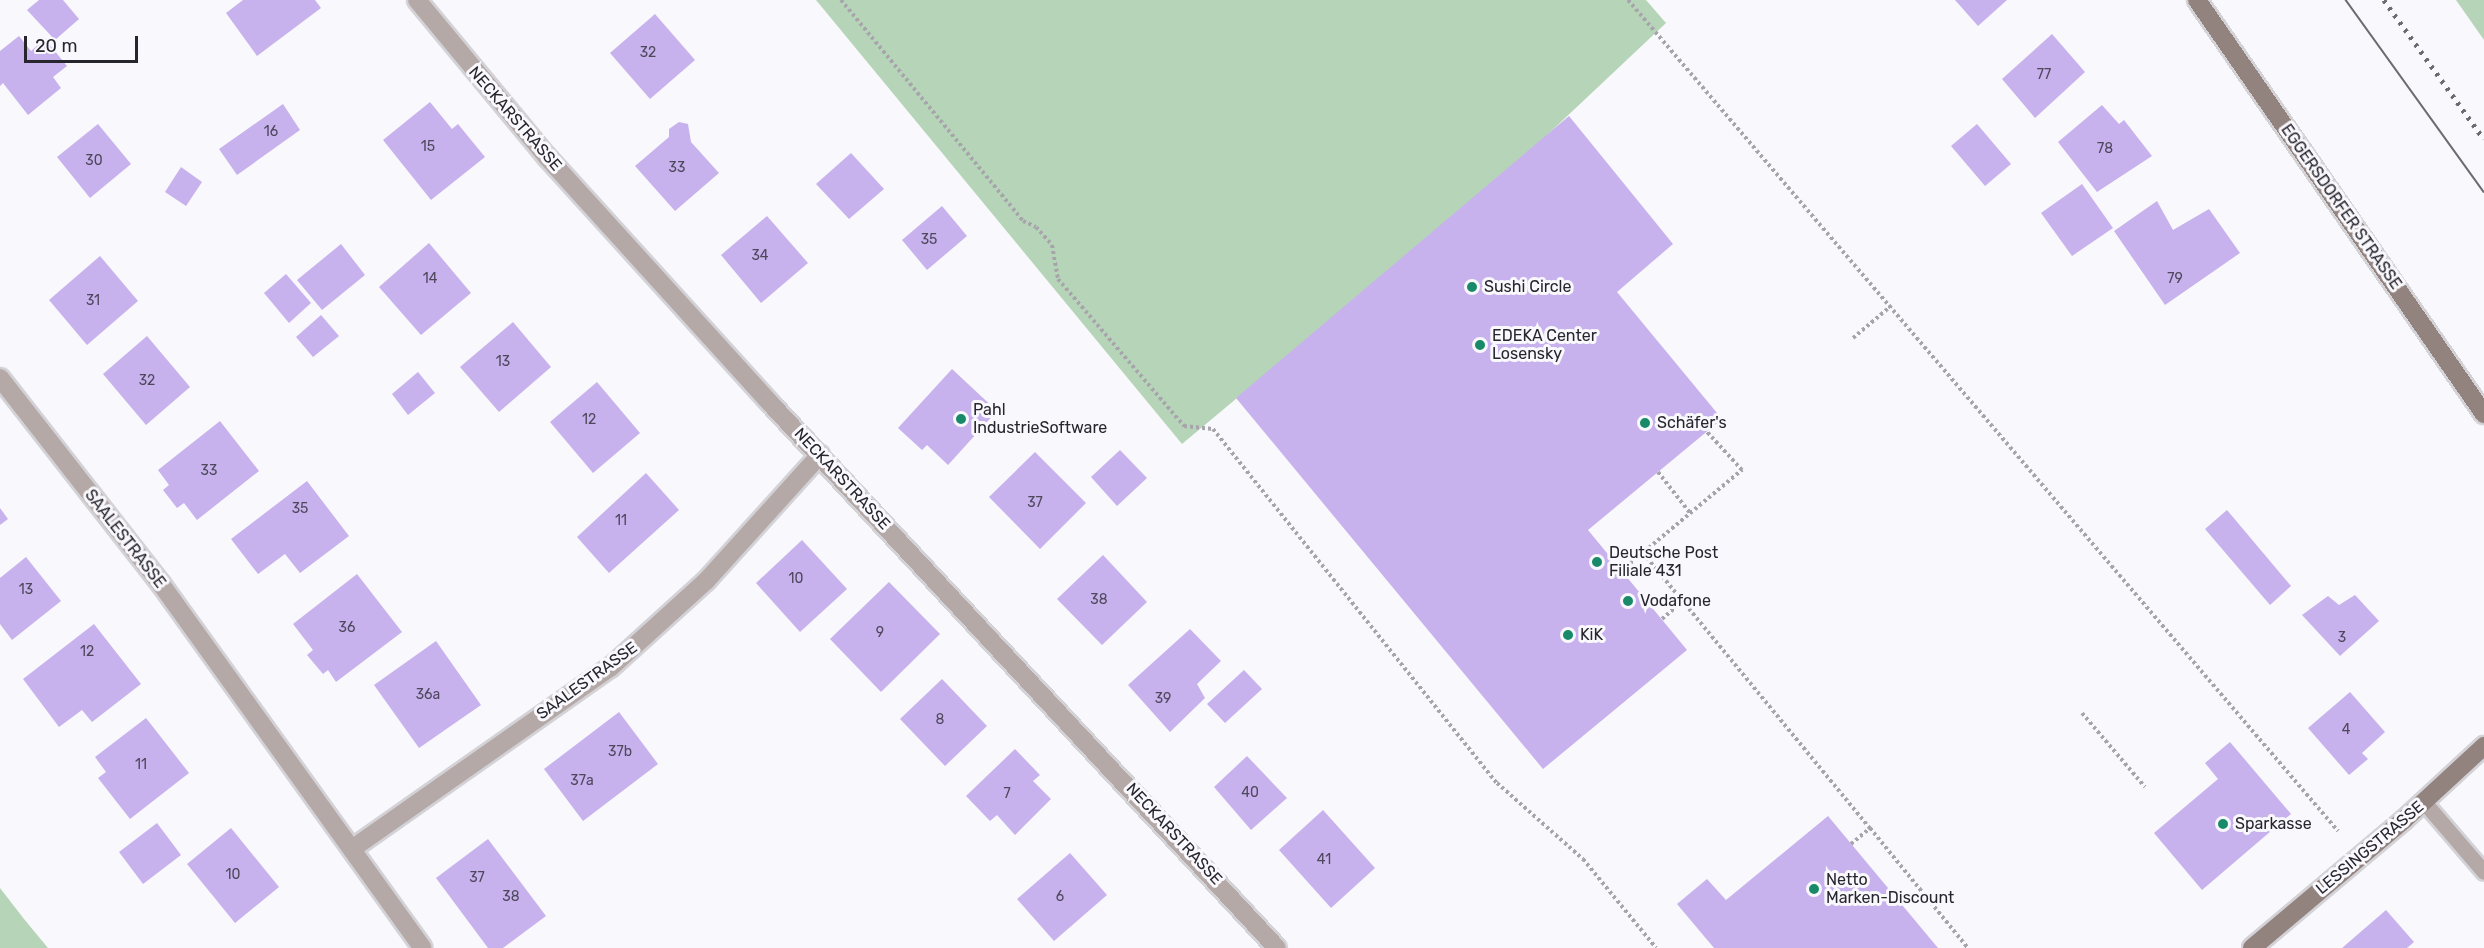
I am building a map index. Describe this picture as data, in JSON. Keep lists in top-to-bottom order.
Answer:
{
  "streets": {
    "street": [
      "NECKARSTRASSE",
      "EGGERSDORFER STRASSE",
      "SAALESTRASSE",
      "LESSINGSTRASSE"
    ]
  },
  "crossings": [
    ["NECKARSTRASSE", "SAALESTRASSE"]
  ],
  "places": [
    "Sushi Circle",
    "EDEKA Center Losensky",
    "Pahl IndustrieSoftware",
    "Schäfer's",
    "Deutsche Post Filiale 431",
    "Vodafone",
    "KiK",
    "Sparkasse",
    "Netto Marken-Discount"
  ],
  "house_numbers": [
    "32",
    "77",
    "16",
    "15",
    "78",
    "30",
    "33",
    "35",
    "34",
    "14",
    "79",
    "31",
    "13",
    "32",
    "12",
    "33",
    "37",
    "35",
    "11",
    "10",
    "13",
    "38",
    "36",
    "9",
    "3",
    "12",
    "36a",
    "39",
    "8",
    "4",
    "37b",
    "11",
    "37a",
    "40",
    "7",
    "41",
    "10",
    "37",
    "38",
    "6"
  ],
  "scale_bar": "20 m"
}
